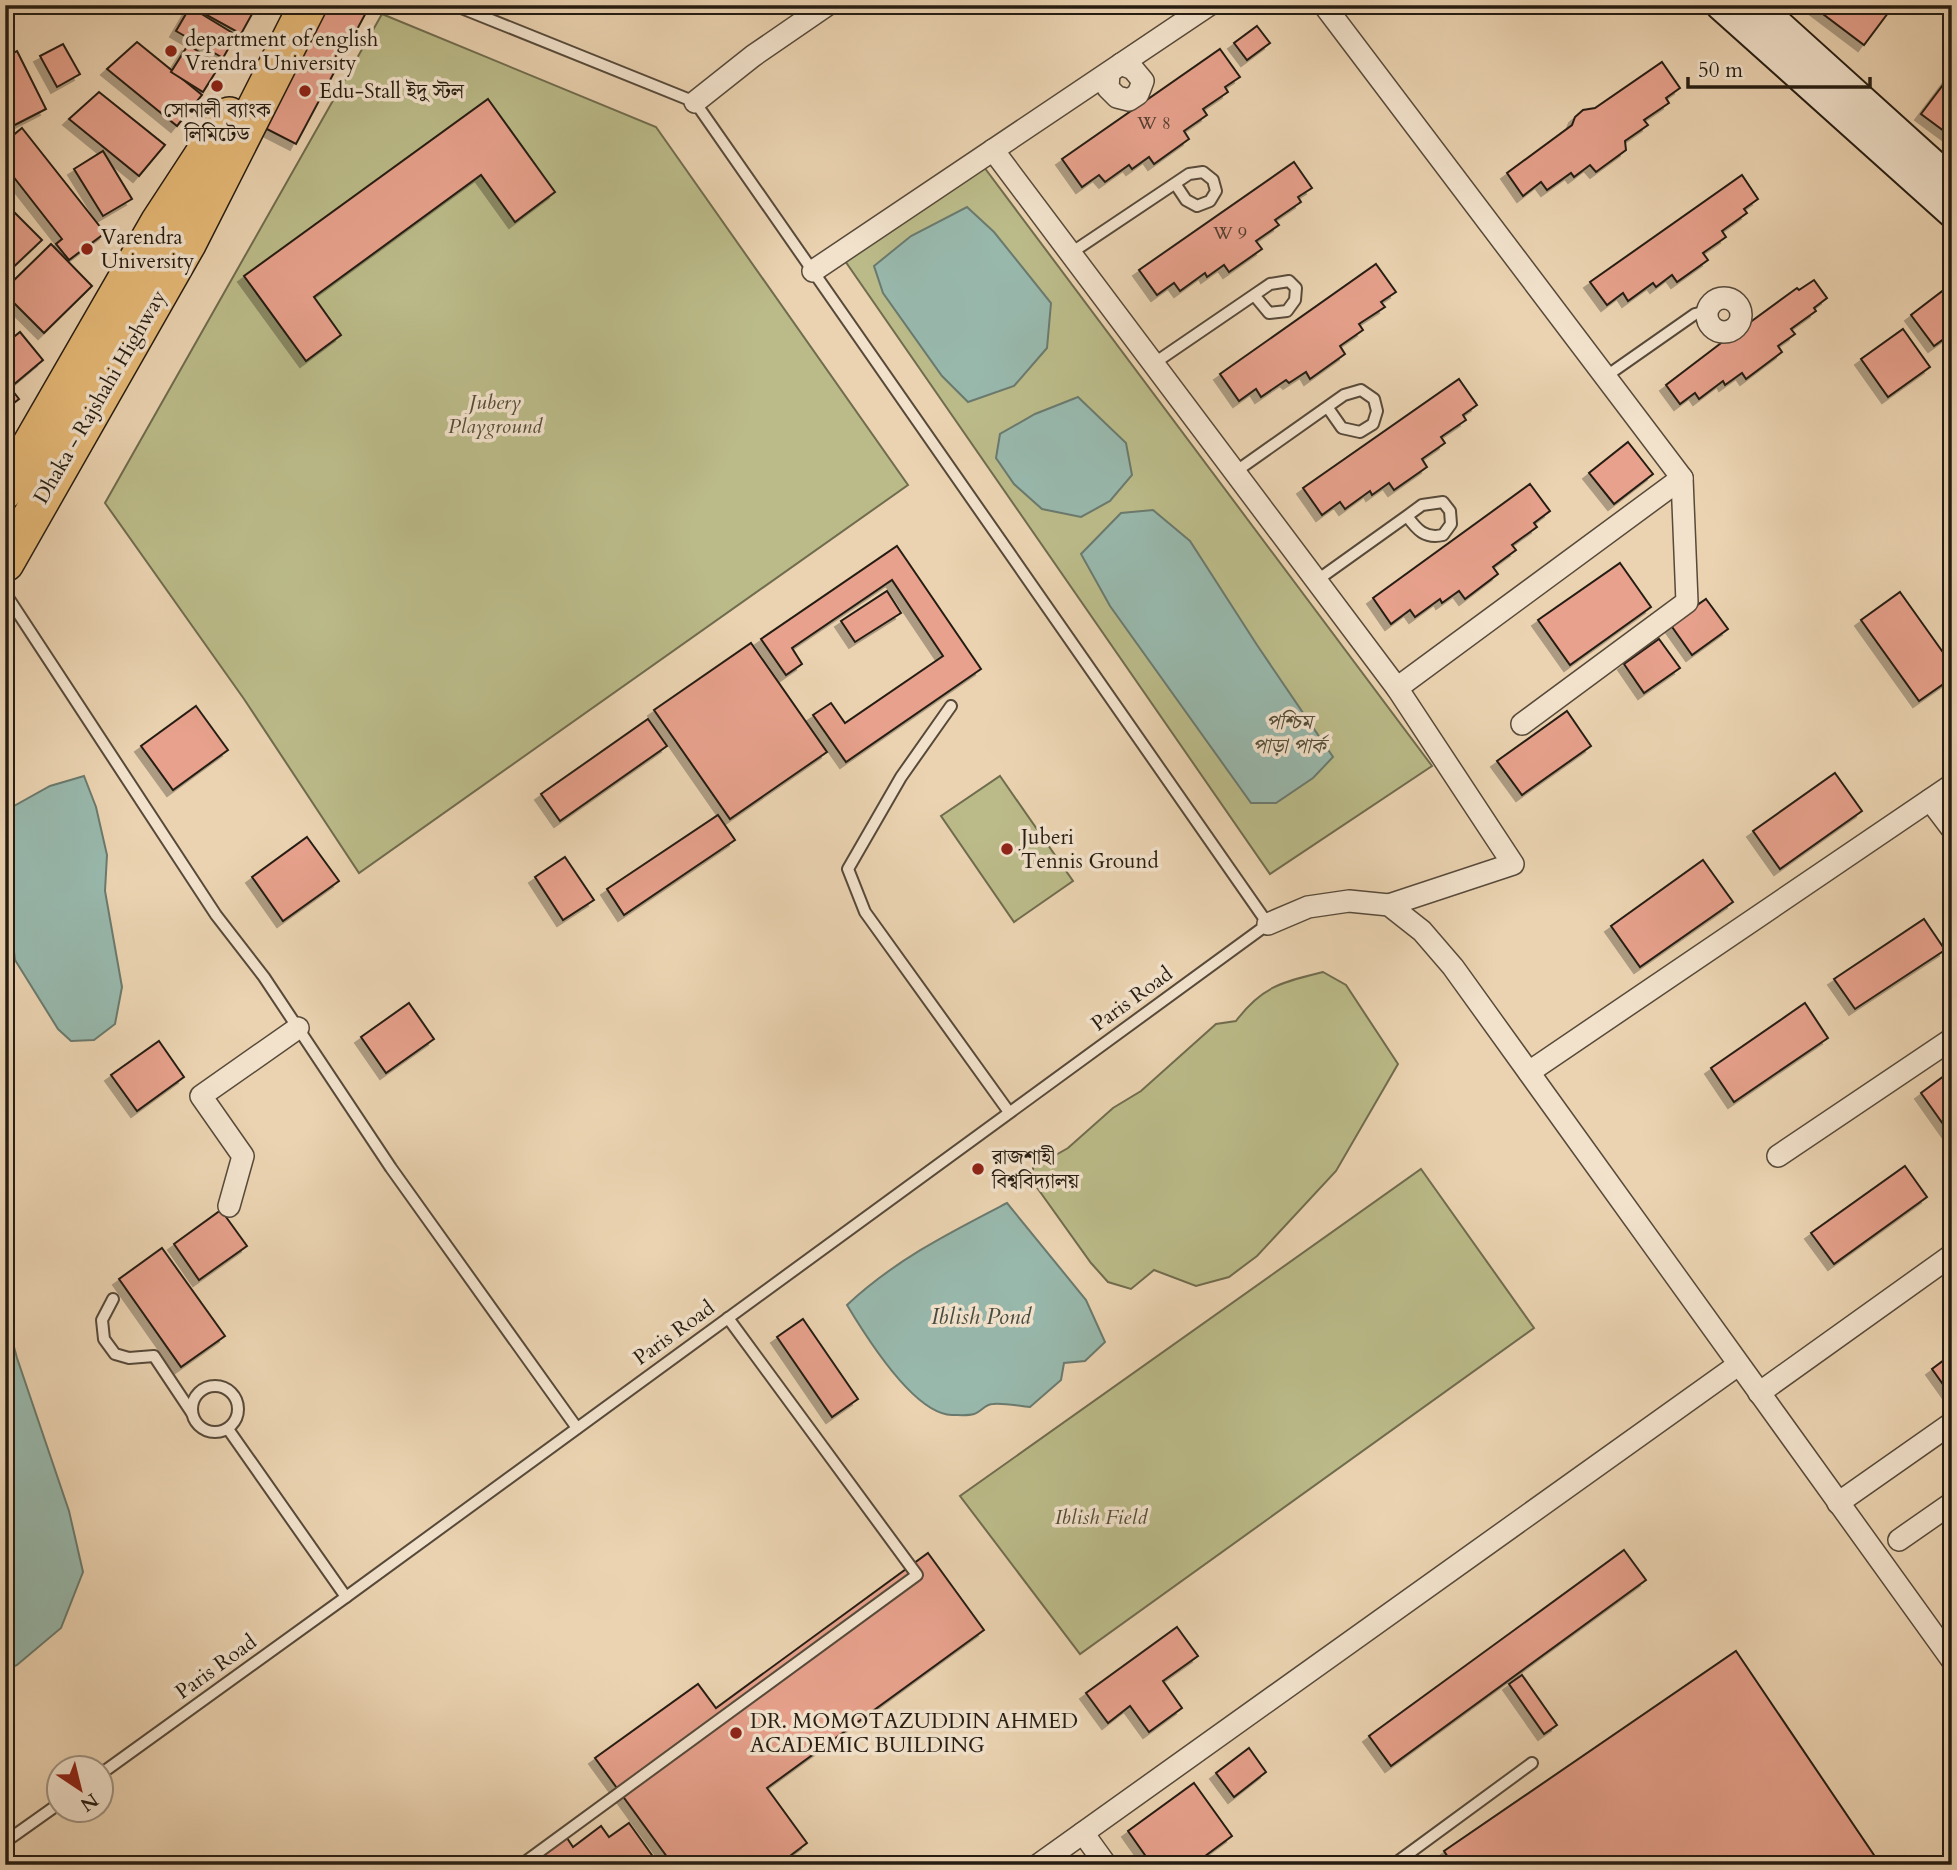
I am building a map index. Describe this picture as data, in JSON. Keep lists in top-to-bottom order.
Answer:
{
  "streets": {
    "highway": ["Dhaka - Rajshahi Highway"],
    "lane": ["Paris Road"]
  },
  "water": ["Iblish Pond"],
  "parks": ["Jubery Playground", "পশ্চিম পাড়া পার্ক", "Iblish Field"],
  "places": [
    "department of english Vrendra University",
    "সোনালী ব্যাংক লিমিটেড",
    "Edu-Stall ইদু স্টল",
    "Varendra University",
    "Juberi Tennis Ground",
    "রাজশাহী বিশ্ববিদ্যালয়",
    "DR. MOMOTAZUDDIN AHMED ACADEMIC BUILDING"
  ],
  "house_numbers": ["W 8", "W 9"],
  "scale_bar": "50 m",
  "north": "bottom right"
}
